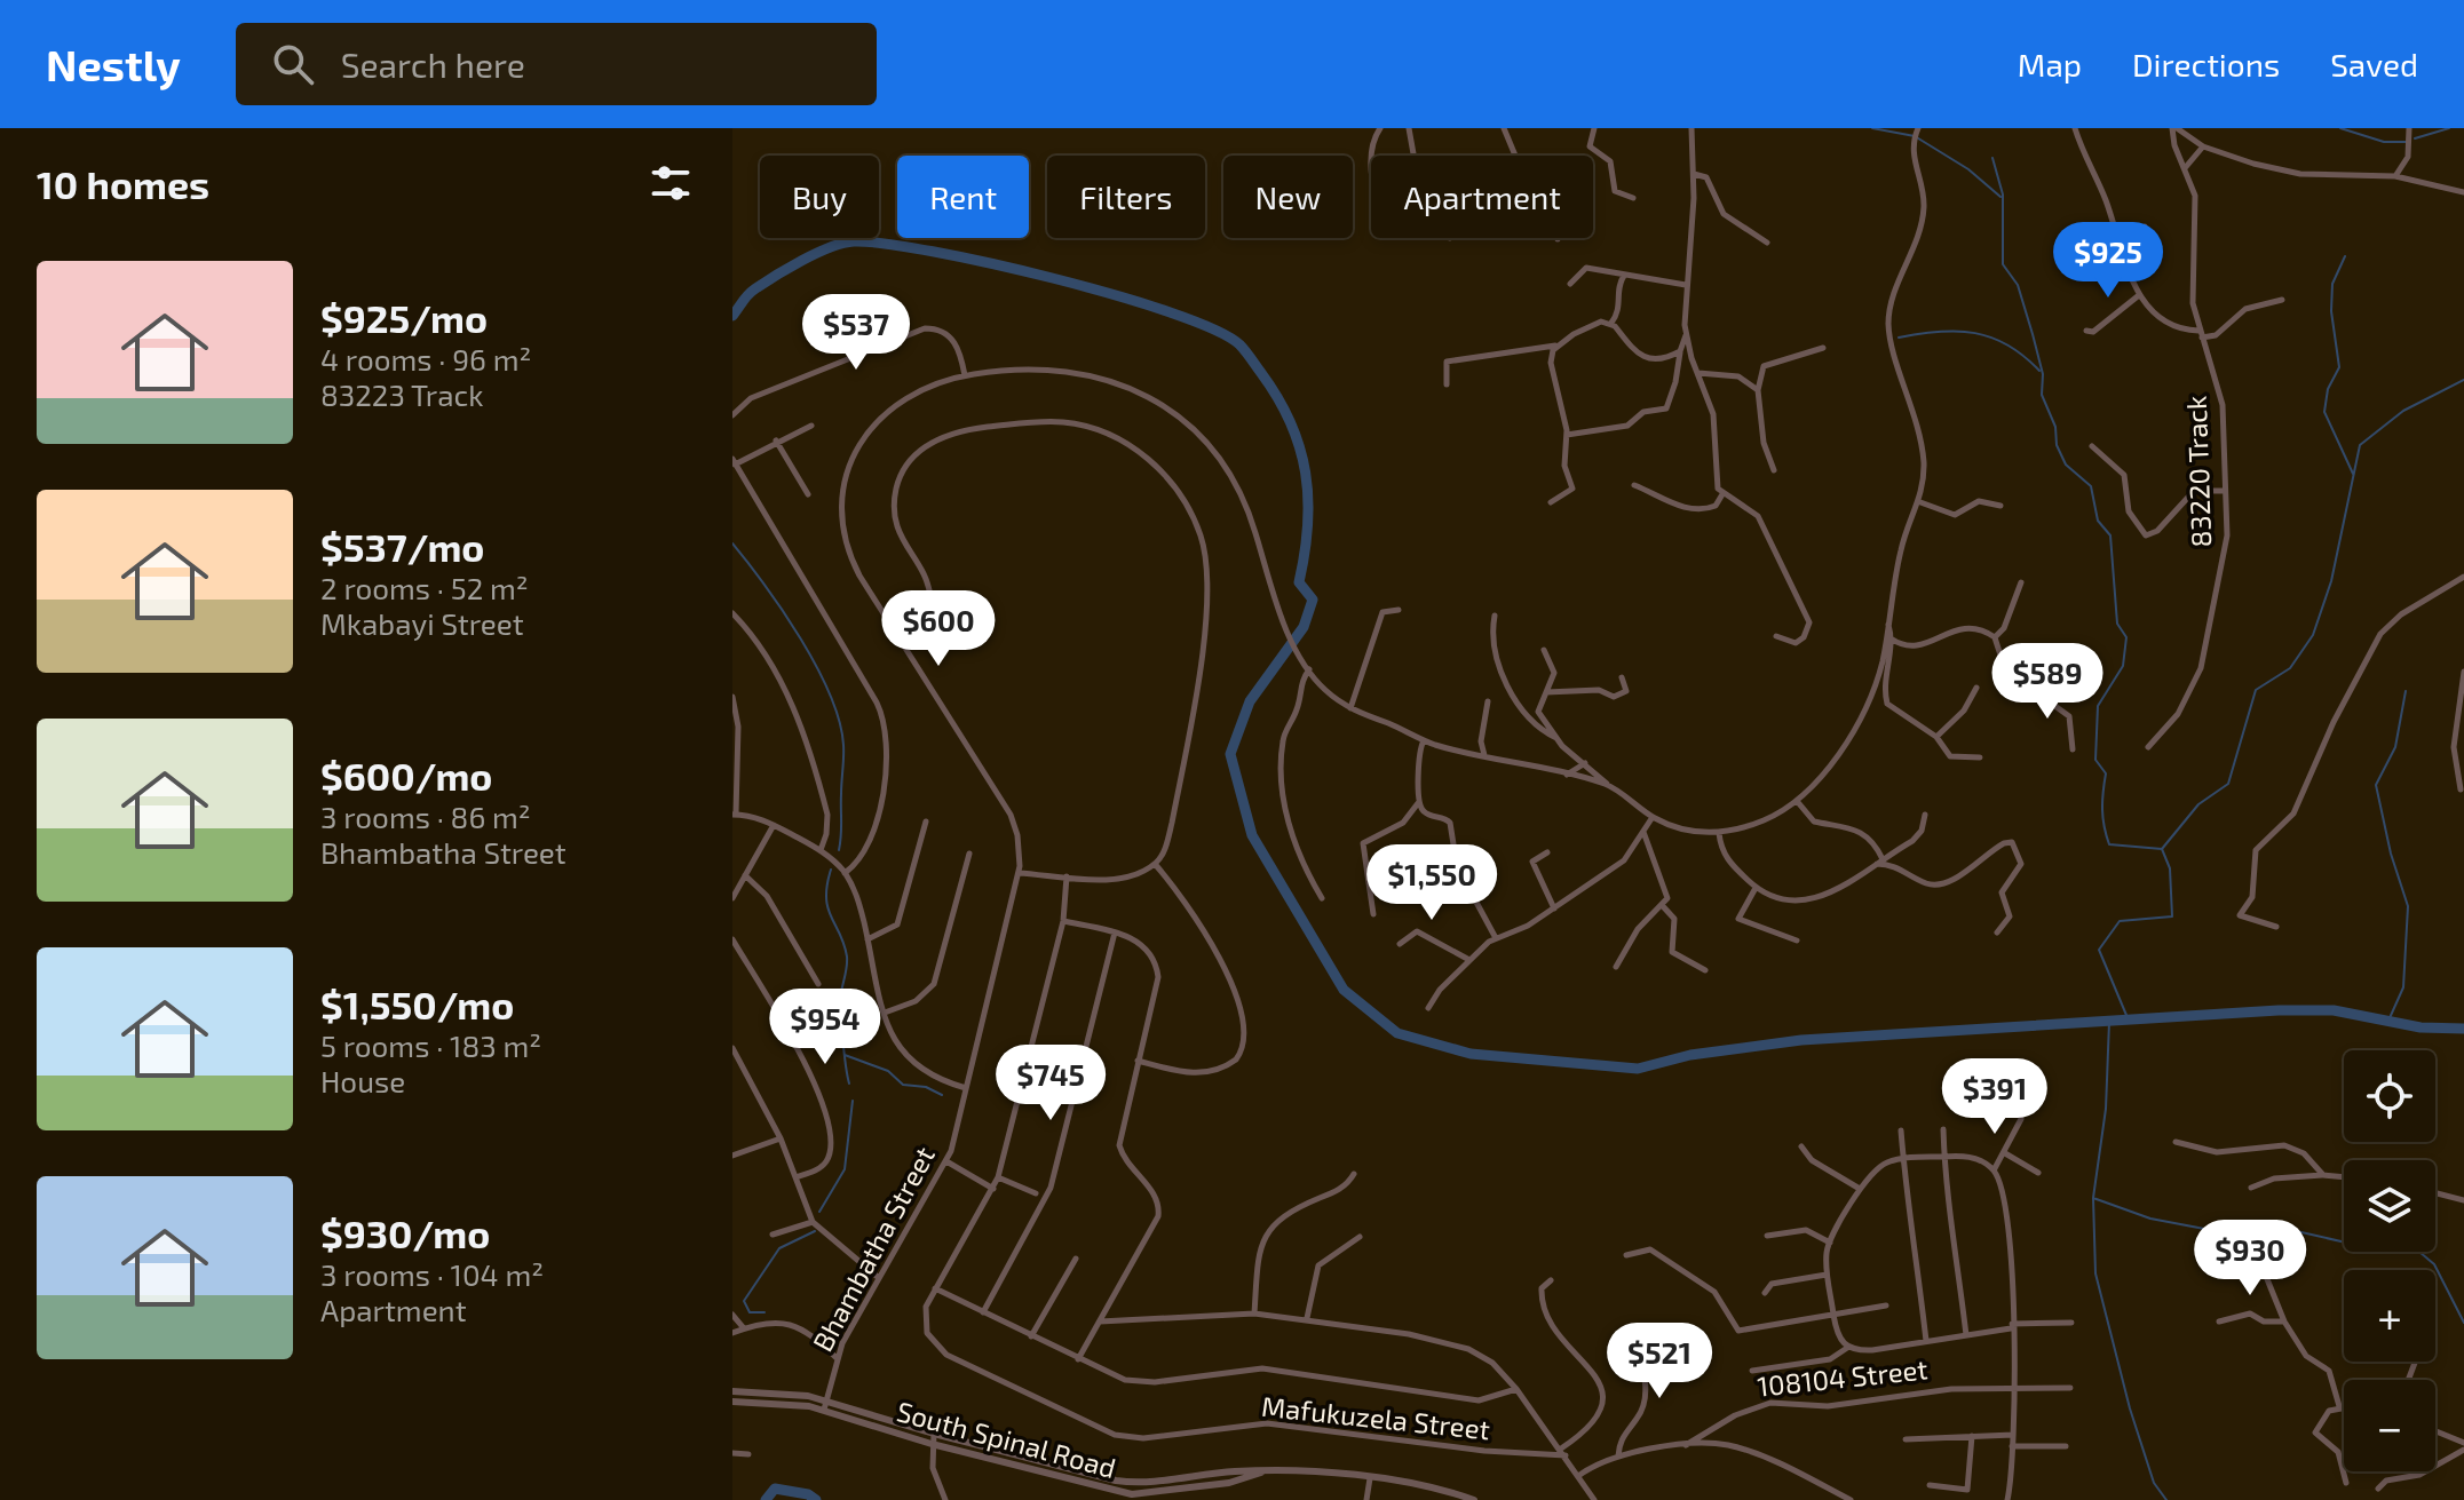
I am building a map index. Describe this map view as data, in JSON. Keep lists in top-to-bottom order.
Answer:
{
  "streets": {
    "street": [
      "83220 Track",
      "Bhambatha Street",
      "108104 Street",
      "Mafukuzela Street",
      "South Spinal Road"
    ]
  },
  "crossings": [
    ["Bhambatha Street", "South Spinal Road"]
  ],
  "page": {
    "header": "Nestly",
    "search": "Search here",
    "nav": ["Map", "Directions", "Saved"],
    "heading": "10 homes",
    "chip": [
      "Buy",
      "Rent",
      "Filters",
      "New",
      "Apartment"
    ],
    "price": [
      "$925",
      "$537",
      "$600",
      "$589",
      "$1,550",
      "$954",
      "$745",
      "$391",
      "$930",
      "$521"
    ],
    "list": [
      {
        "name": "$925/mo",
        "note": "4 rooms · 96 m² · 83223 Track"
      },
      {
        "name": "$537/mo",
        "note": "2 rooms · 52 m² · Mkabayi Street"
      },
      {
        "name": "$600/mo",
        "note": "3 rooms · 86 m² · Bhambatha Street"
      },
      {
        "name": "$1,550/mo",
        "note": "5 rooms · 183 m² · House"
      },
      {
        "name": "$930/mo",
        "note": "3 rooms · 104 m² · Apartment"
      }
    ],
    "map_buttons": ["+", "−"]
  }
}
